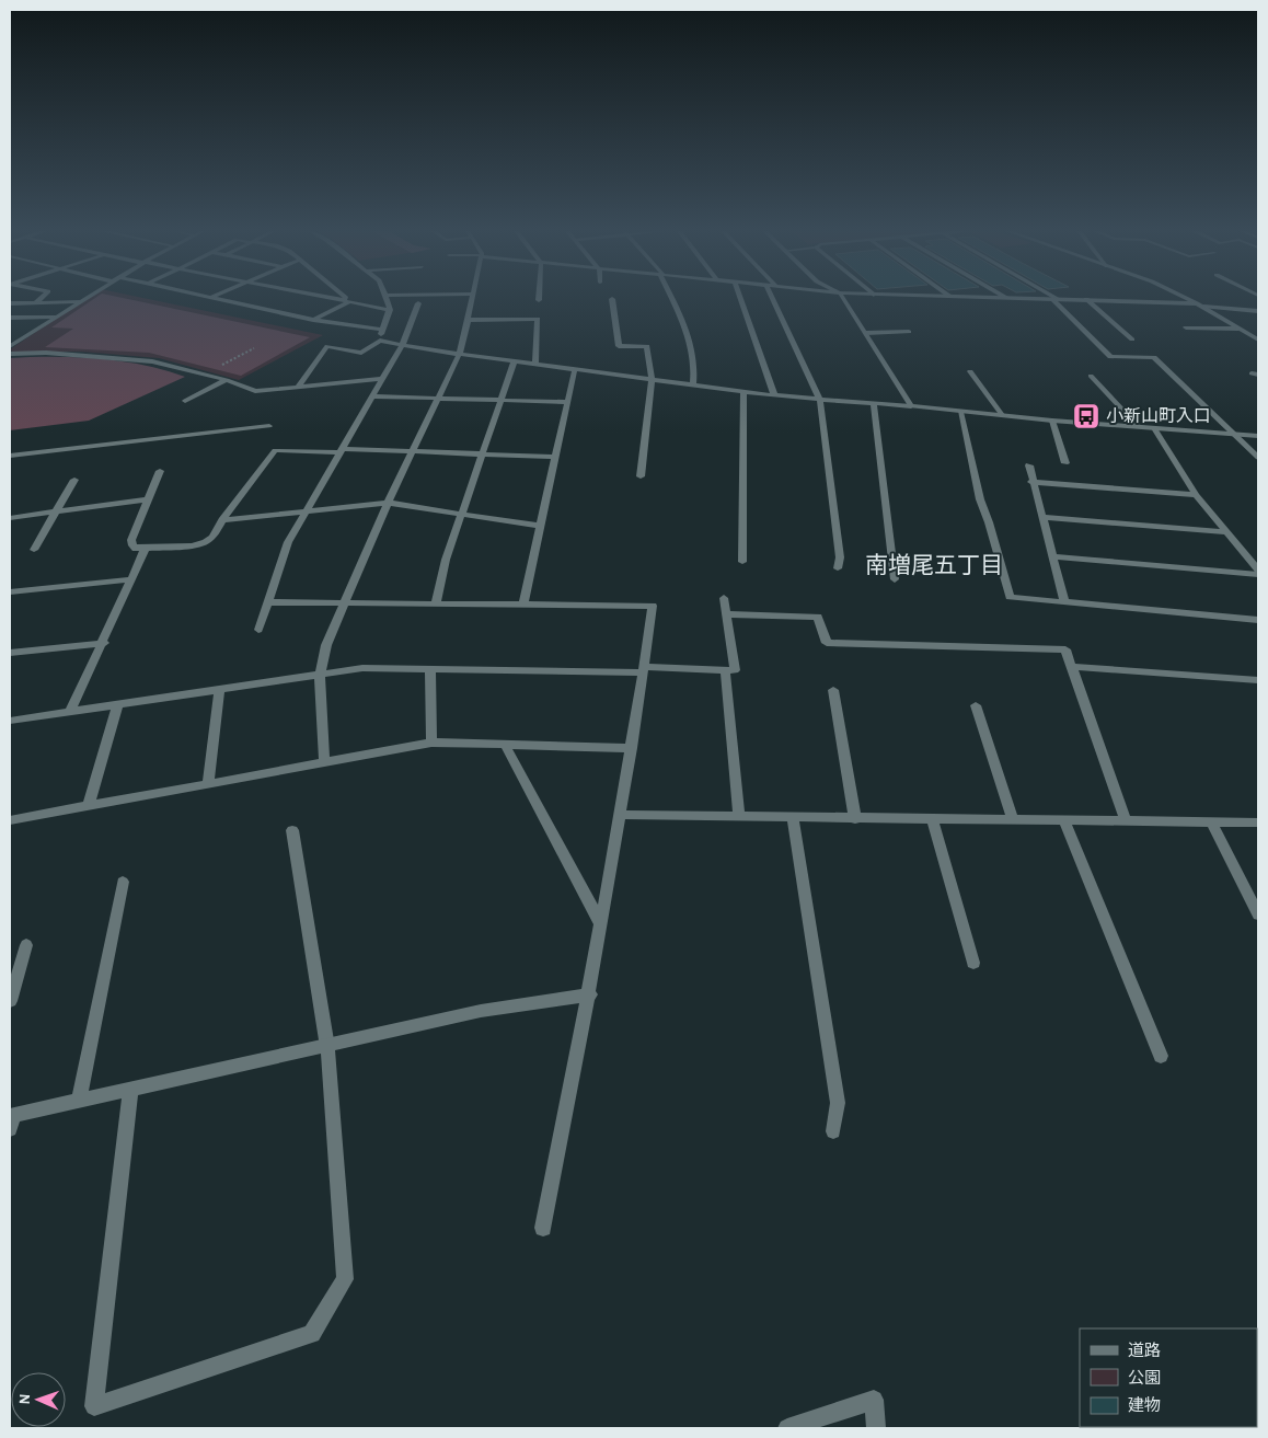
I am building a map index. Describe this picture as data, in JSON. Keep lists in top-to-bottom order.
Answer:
{
  "districts": ["南増尾五丁目"],
  "places": {
    "bus stop": ["小新山町入口"]
  },
  "legend": ["道路", "公園", "建物"],
  "north": "left"
}
